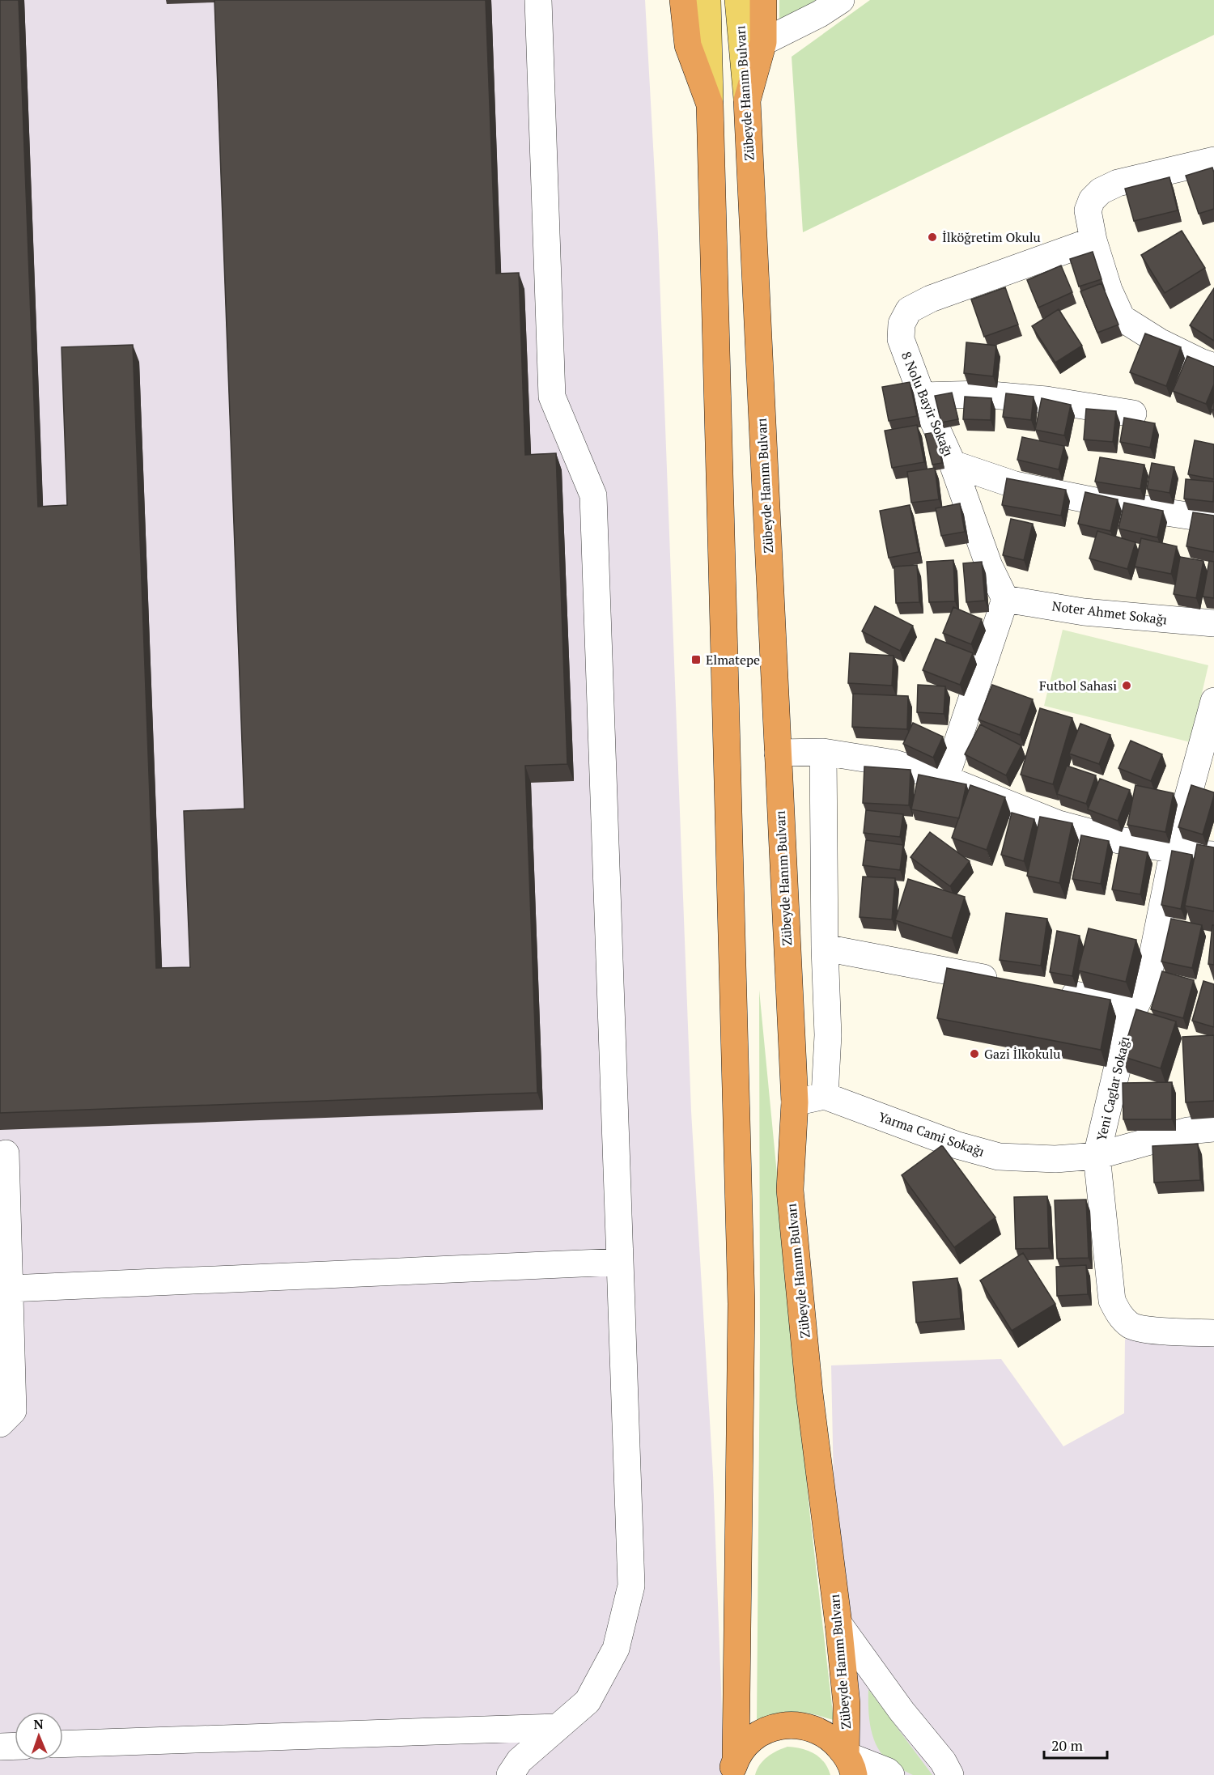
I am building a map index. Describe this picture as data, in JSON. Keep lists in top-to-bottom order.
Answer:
{
  "streets": {
    "highway": ["Zübeyde Hanım Bulvarı"],
    "street": [
      "8 Nolu Bayir Sokağı",
      "Noter Ahmet Sokağı",
      "Yeni Caglar Sokağı",
      "Yarma Cami Sokağı"
    ]
  },
  "crossings": [
    ["8 Nolu Bayir Sokağı", "Noter Ahmet Sokağı"],
    ["Yeni Caglar Sokağı", "Yarma Cami Sokağı"]
  ],
  "places": {
    "other": ["İlköğretim Okulu", "Futbol Sahasi", "Gazi İlkokulu"],
    "transit": ["Elmatepe"]
  },
  "scale_bar": "20 m",
  "north": "top"
}
